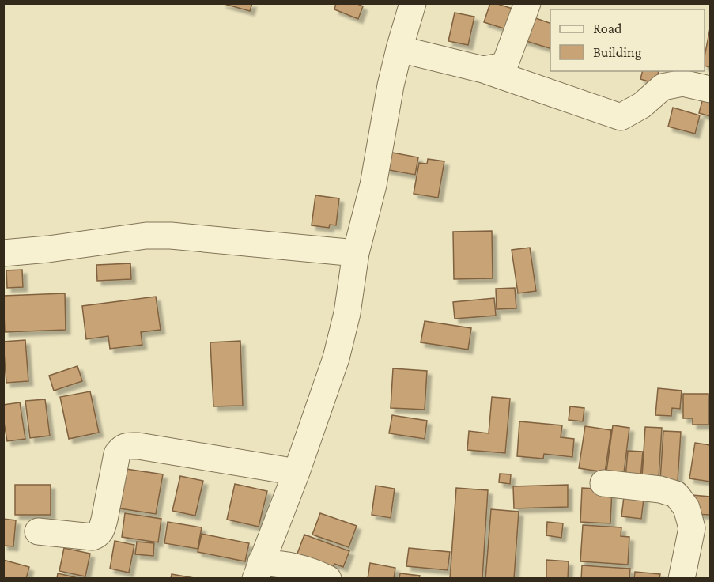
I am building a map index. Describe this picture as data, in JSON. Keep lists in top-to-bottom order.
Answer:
{
  "legend": ["Road", "Building"]
}
